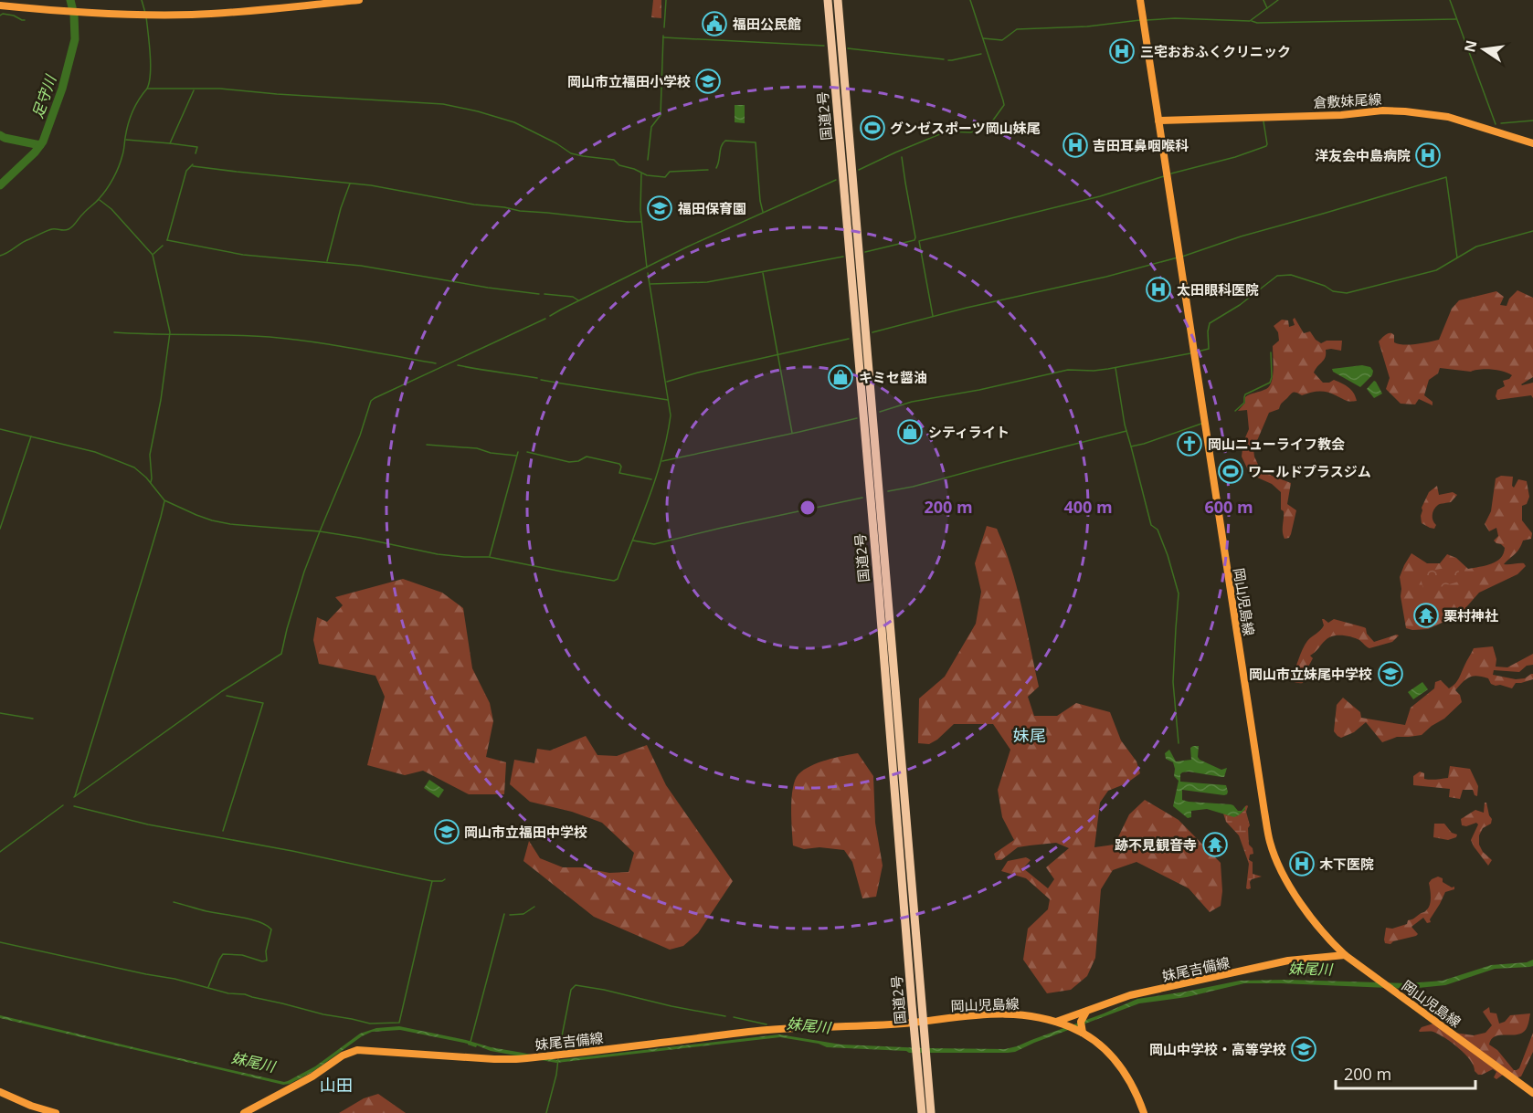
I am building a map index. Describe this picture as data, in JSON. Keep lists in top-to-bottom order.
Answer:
{
  "streets": {
    "highway": ["国道2号"],
    "main road": ["倉敷妹尾線", "岡山児島線", "妹尾吉備線"]
  },
  "crossings": [
    ["倉敷妹尾線", "岡山児島線"],
    ["国道2号", "岡山児島線"],
    ["国道2号", "妹尾吉備線"],
    ["岡山児島線", "妹尾吉備線"]
  ],
  "districts": ["妹尾", "山田"],
  "water": ["足守川", "妹尾川"],
  "places": {
    "public building": ["福田公民館"],
    "hospital": [
      "三宅おおふくクリニック",
      "吉田耳鼻咽喉科",
      "洋友会中島病院",
      "太田眼科医院",
      "木下医院"
    ],
    "school or university": [
      "岡山市立福田小学校",
      "福田保育園",
      "岡山市立妹尾中学校",
      "岡山市立福田中学校",
      "岡山中学校・高等学校"
    ],
    "sports": ["グンゼスポーツ岡山妹尾", "ワールドプラスジム"],
    "shop": ["キミセ醤油", "シティライト"],
    "church": ["岡山ニューライフ教会"],
    "temple": ["栗村神社", "跡不見観音寺"]
  },
  "scale_bar": "200 m",
  "north": "left",
  "rings": ["200 m", "400 m", "600 m"]
}
